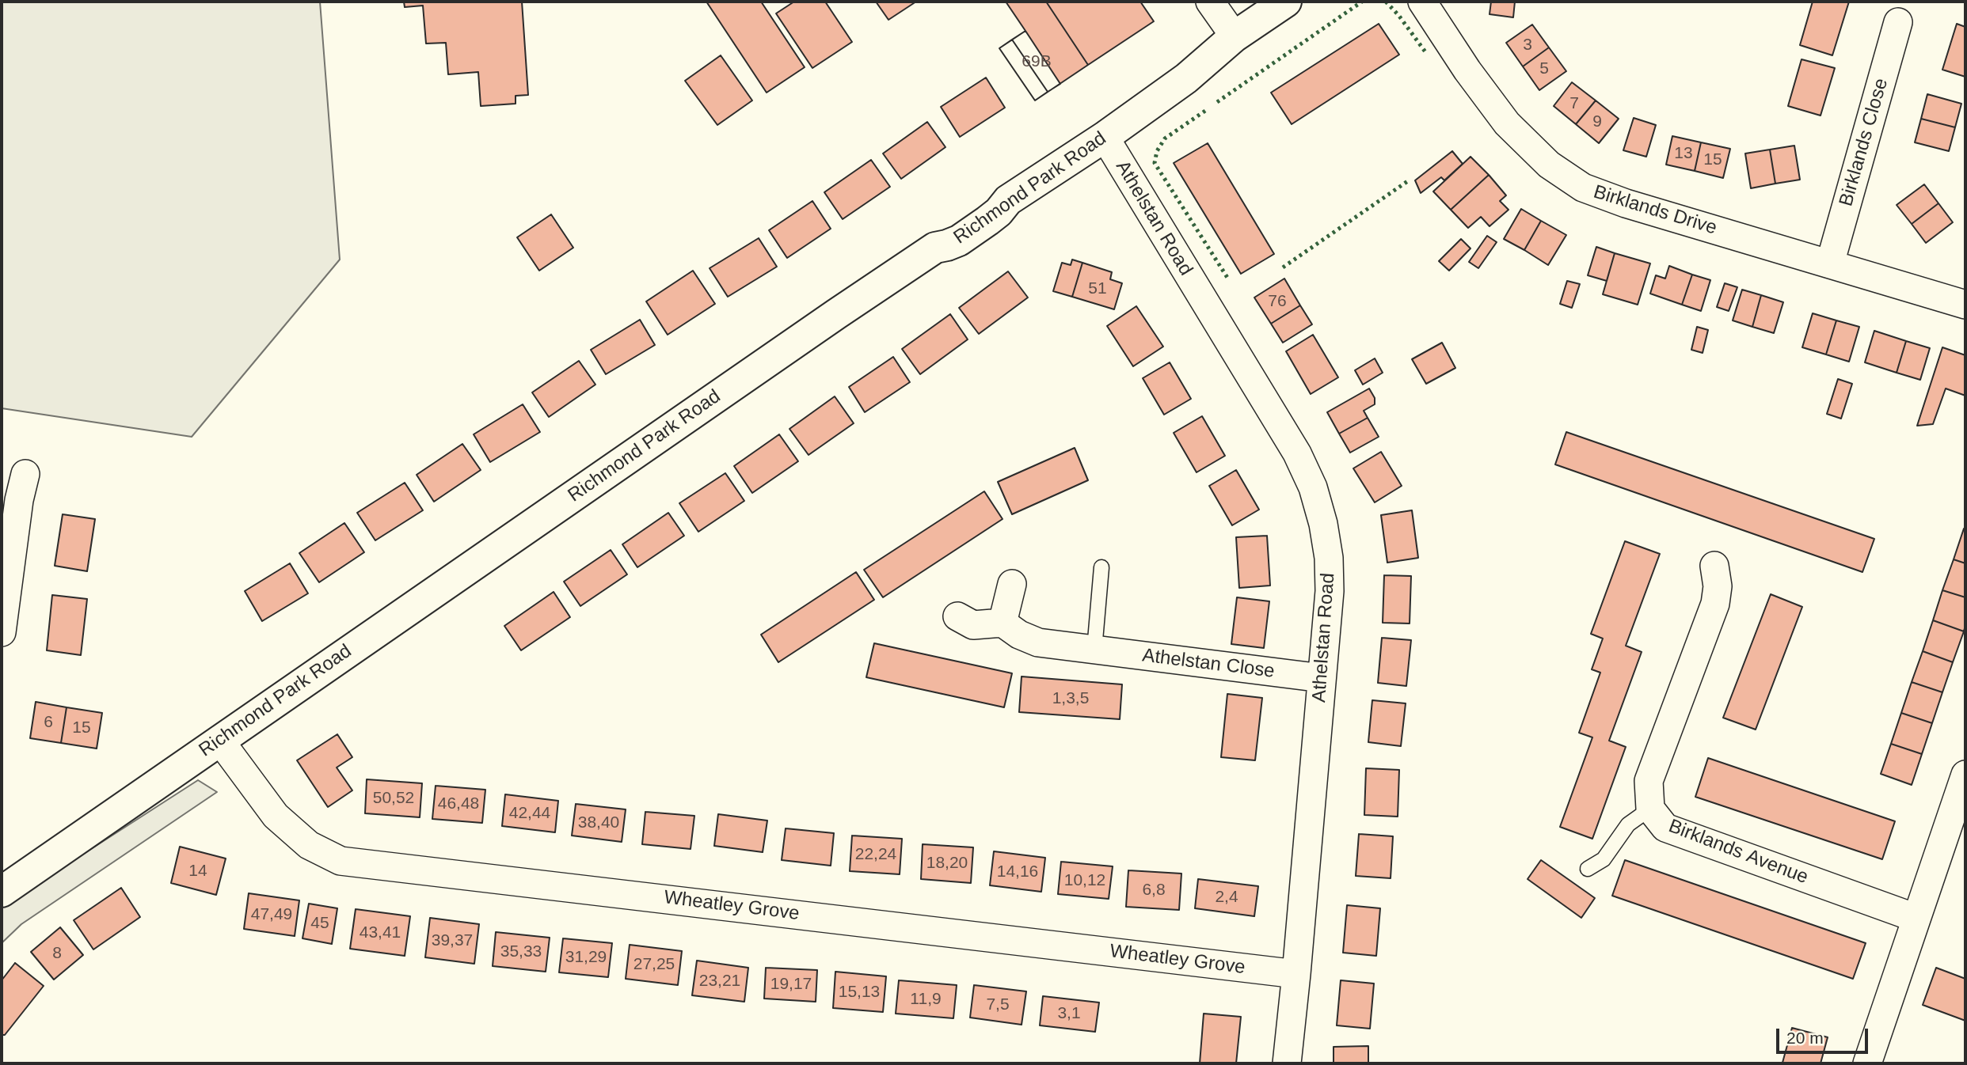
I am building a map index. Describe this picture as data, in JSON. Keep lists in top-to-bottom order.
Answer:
{
  "streets": {
    "street": [
      "Birklands Close",
      "Richmond Park Road",
      "Birklands Drive",
      "Athelstan Road",
      "Athelstan Close",
      "Birklands Avenue",
      "Wheatley Grove"
    ]
  },
  "crossings": [
    ["Birklands Close", "Birklands Drive"],
    ["Richmond Park Road", "Athelstan Road"],
    ["Richmond Park Road", "Wheatley Grove"],
    ["Athelstan Road", "Athelstan Close"],
    ["Athelstan Road", "Wheatley Grove"]
  ],
  "house_numbers": [
    "3",
    "69B",
    "5",
    "7",
    "9",
    "13",
    "15",
    "51",
    "76",
    "1,3,5",
    "6",
    "15",
    "50,52",
    "46,48",
    "42,44",
    "38,40",
    "22,24",
    "18,20",
    "14",
    "14,16",
    "10,12",
    "6,8",
    "2,4",
    "47,49",
    "45",
    "43,41",
    "39,37",
    "35,33",
    "8",
    "31,29",
    "27,25",
    "23,21",
    "19,17",
    "15,13",
    "11,9",
    "7,5",
    "3,1"
  ],
  "scale_bar": "20 m"
}
